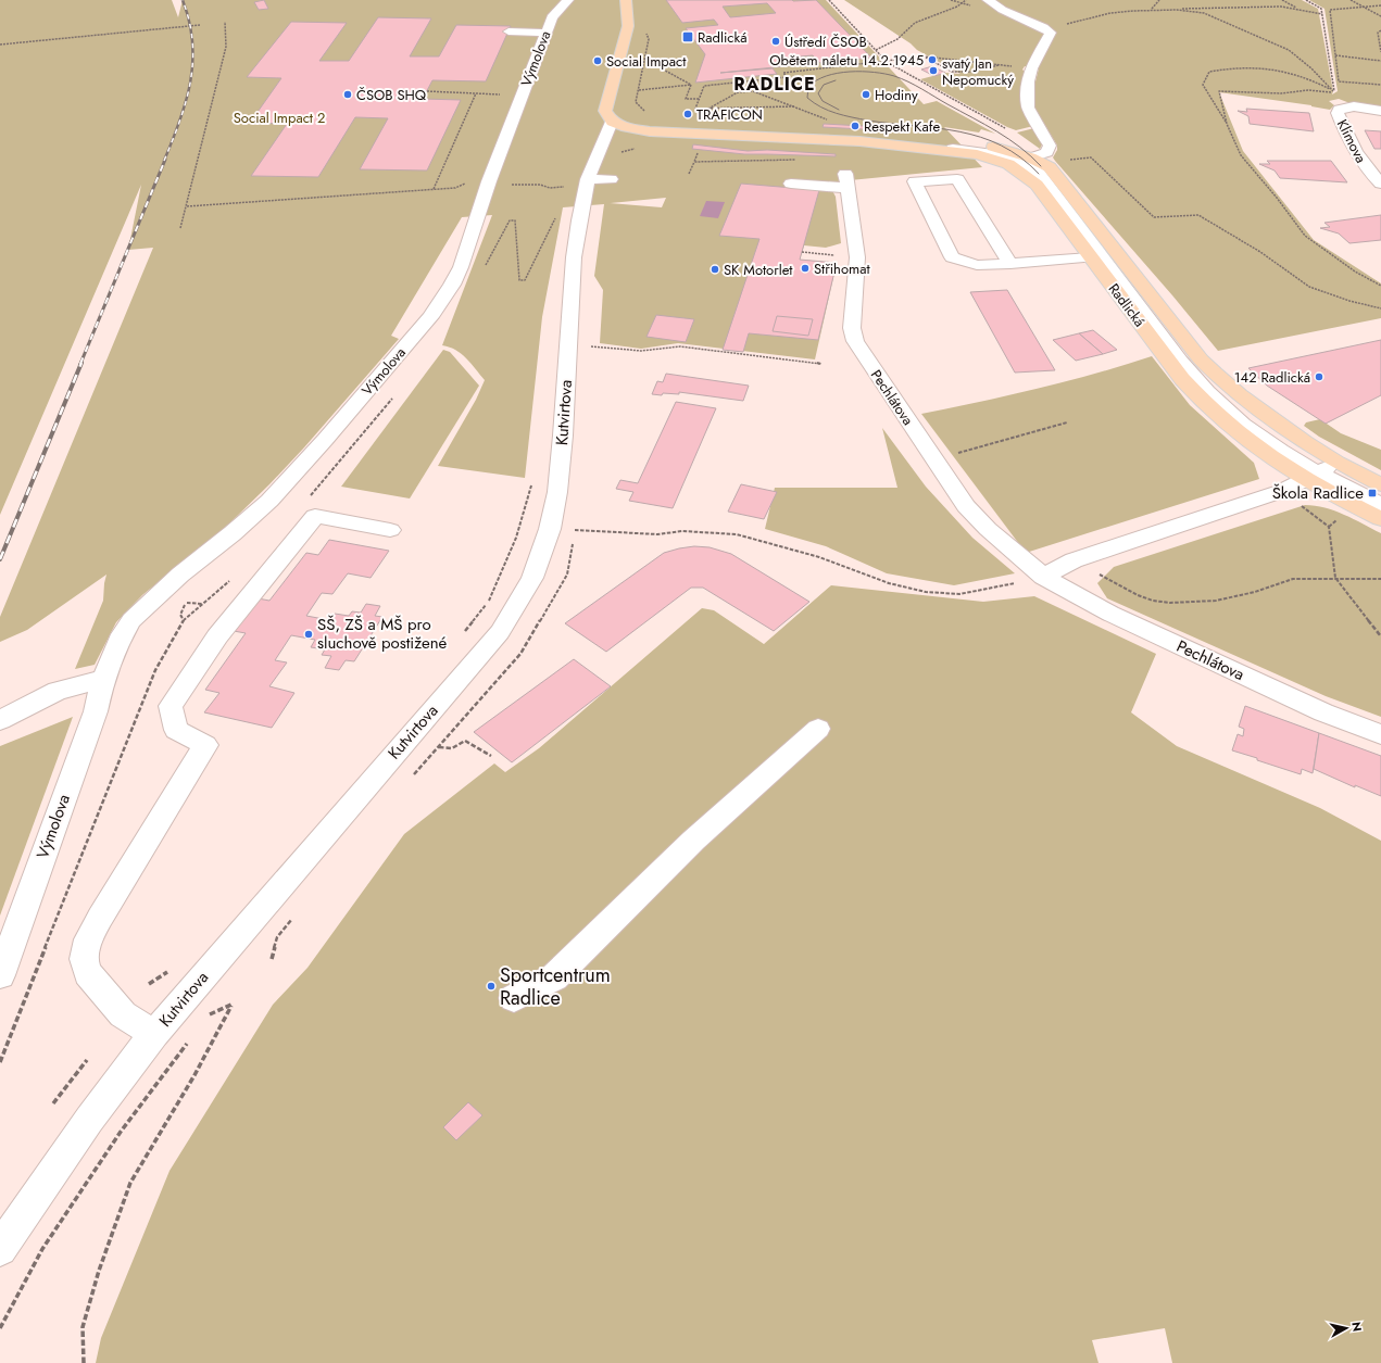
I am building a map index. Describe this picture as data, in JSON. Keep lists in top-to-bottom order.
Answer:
{
  "streets": {
    "main road": ["Radlická"],
    "street": [
      "Výmolova",
      "Klímova",
      "Pechlátova",
      "Kutvirtova"
    ]
  },
  "crossings": [
    ["Radlická", "Kutvirtova"]
  ],
  "districts": ["RADLICE"],
  "parks": ["Social Impact 2"],
  "places": {
    "transit": ["Radlická", "Škola Radlice"],
    "other": [
      "Ústředí ČSOB",
      "Obětem náletu 14.2.1945",
      "Social Impact",
      "svatý Jan Nepomucký",
      "ČSOB SHQ",
      "Hodiny",
      "TRAFICON",
      "Respekt Kafe",
      "Střihomat",
      "SK Motorlet",
      "142 Radlická",
      "SŠ, ZŠ a MŠ pro sluchově postižené",
      "Sportcentrum Radlice"
    ]
  },
  "north": "right"
}
